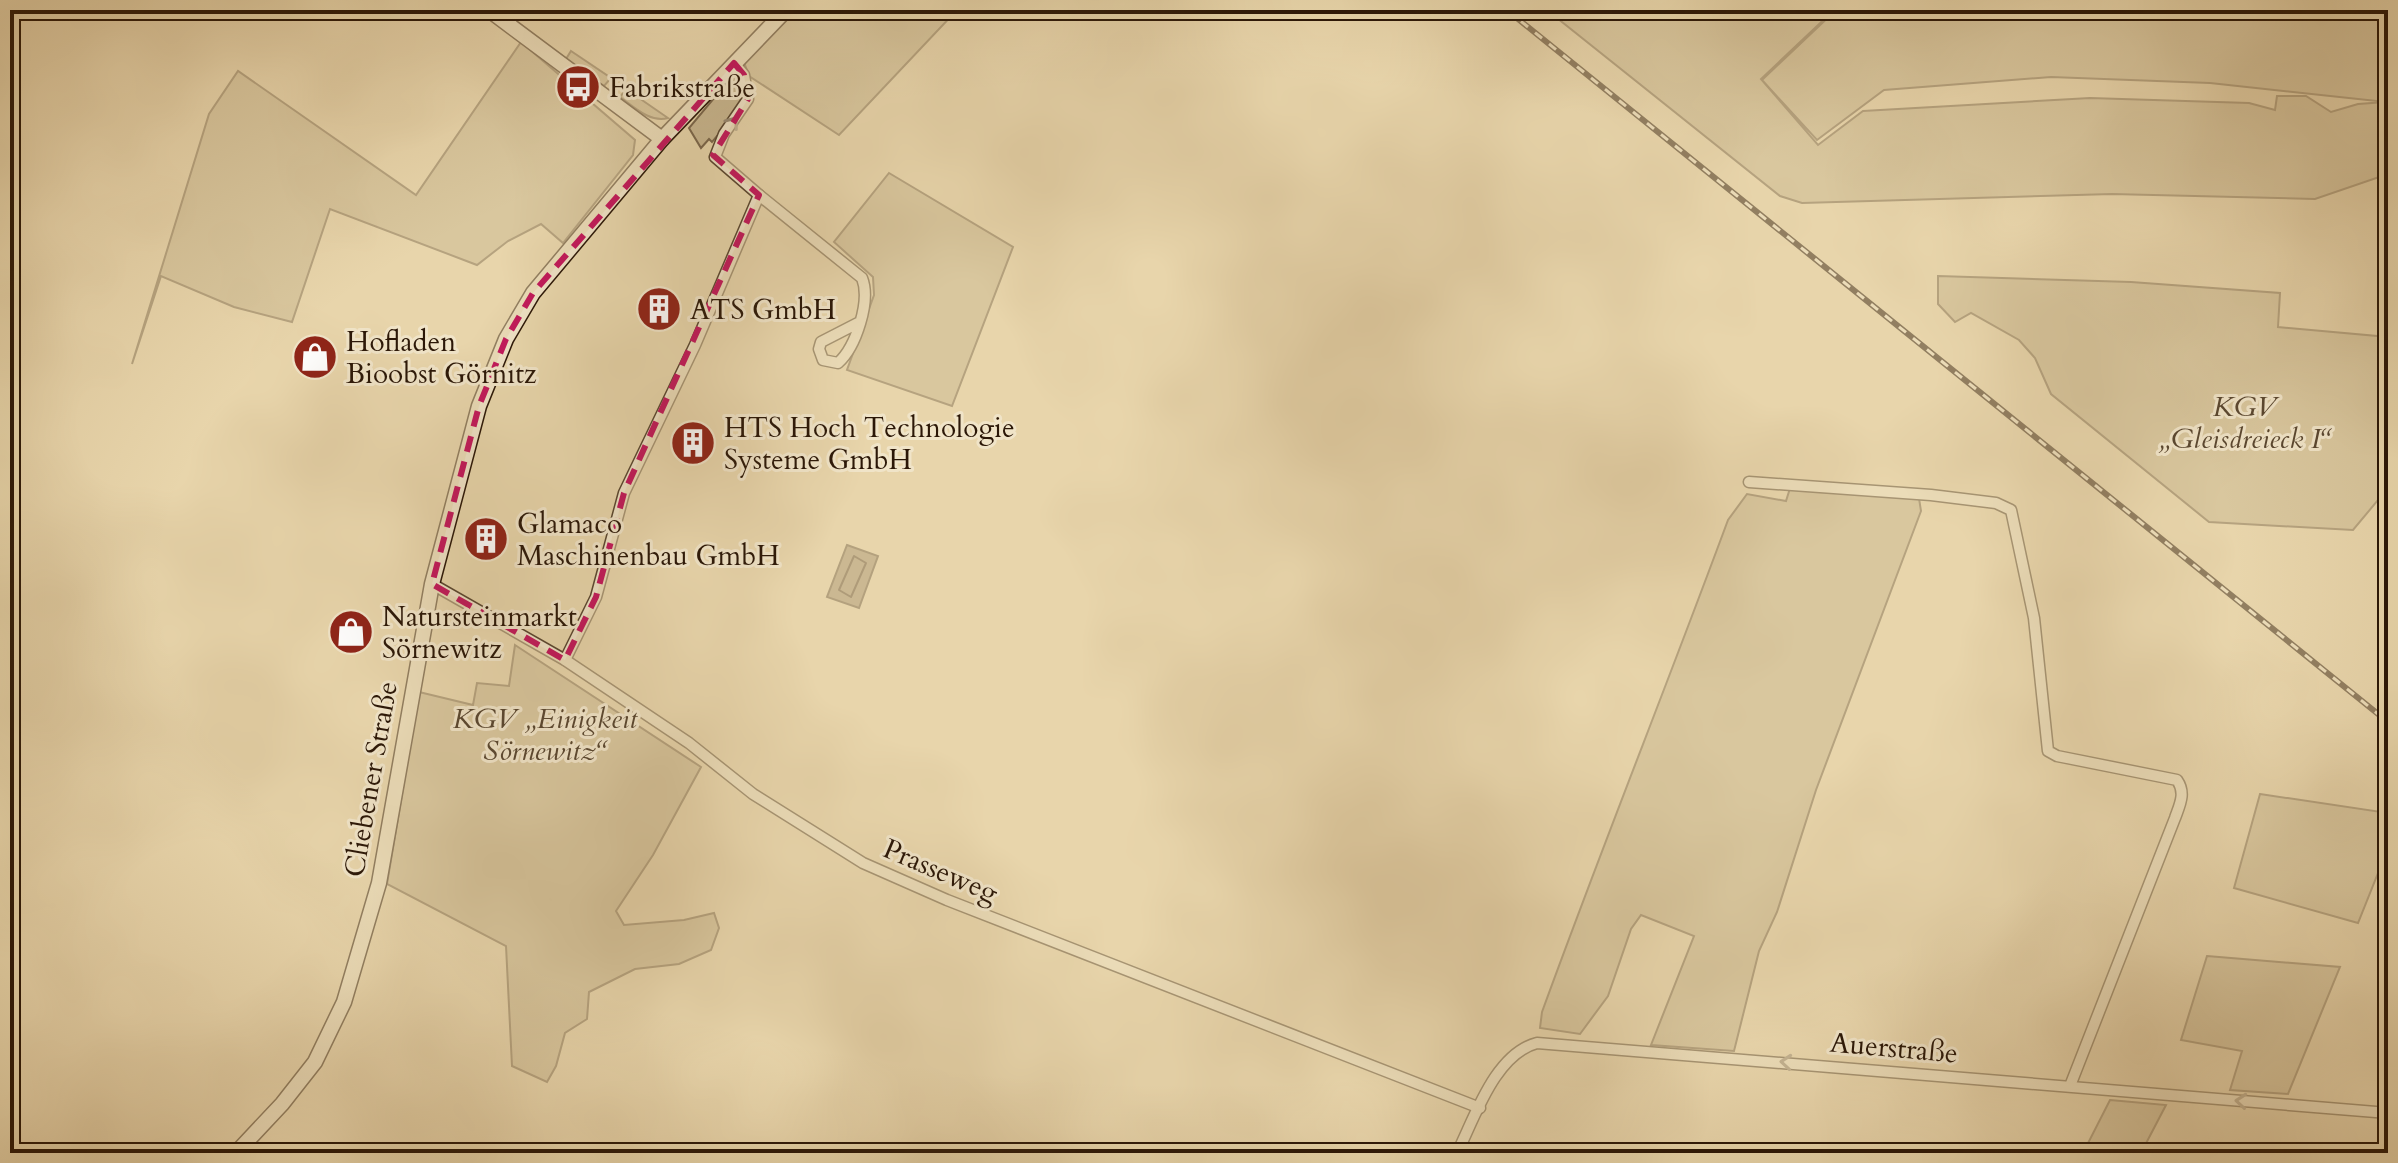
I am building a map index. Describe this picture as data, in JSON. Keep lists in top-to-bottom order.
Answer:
{
  "streets": {
    "street": ["Cliebener Straße", "Prasseweg", "Auerstraße"]
  },
  "crossings": [
    ["Cliebener Straße", "Prasseweg"],
    ["Prasseweg", "Auerstraße"]
  ],
  "one_way": ["Auerstraße"],
  "parks": ["KGV „Gleisdreieck I“", "KGV „Einigkeit Sörnewitz“"],
  "places": {
    "bus stop": ["Fabrikstraße"],
    "building": ["ATS GmbH", "HTS Hoch Technologie Systeme GmbH", "Glamaco Maschinenbau GmbH"],
    "shop": ["Hofladen Bioobst Görnitz", "Natursteinmarkt Sörnewitz"]
  }
}
